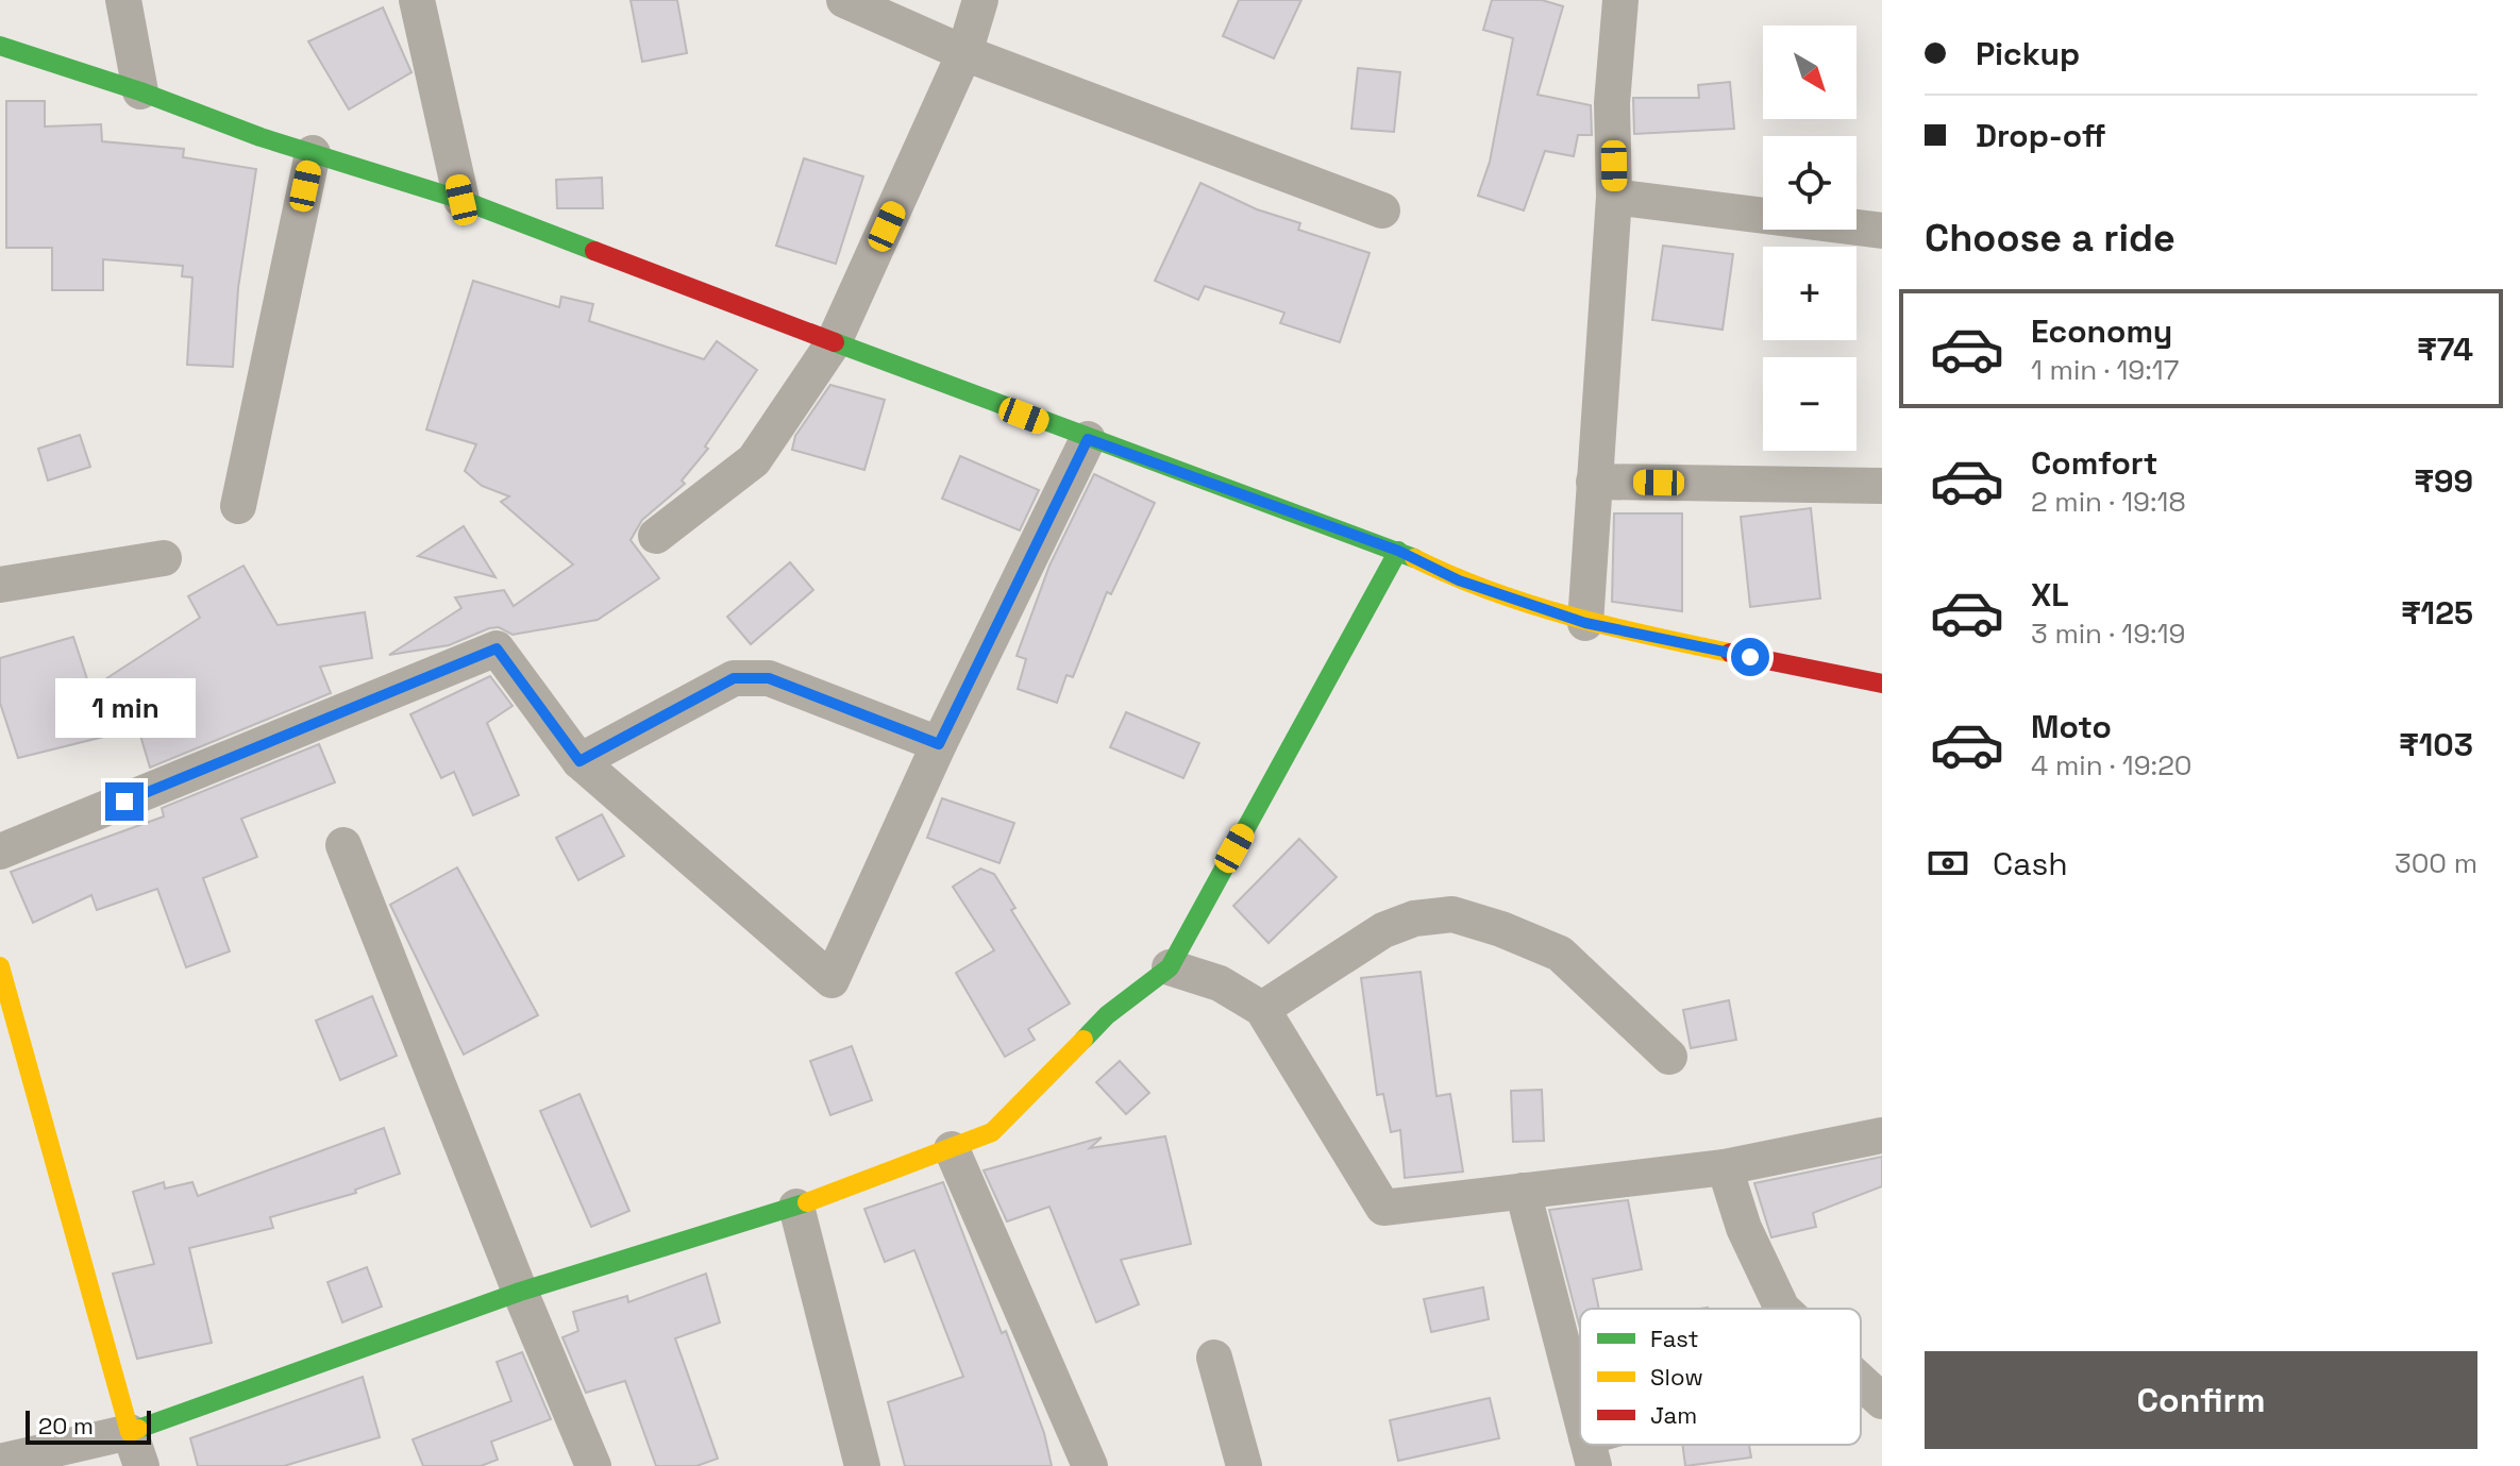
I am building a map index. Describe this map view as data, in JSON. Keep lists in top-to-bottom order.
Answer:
{
  "legend": ["Fast", "Slow", "Jam"],
  "scale_bar": "20 m",
  "north": "bottom right",
  "page": {
    "banner": ["Pickup", "Drop-off"],
    "map_buttons": ["+", "−"],
    "heading": "Choose a ride",
    "list": [
      {
        "name": "Economy",
        "note": "1 min · 19:17",
        "value": "₹74"
      },
      {
        "name": "Comfort",
        "note": "2 min · 19:18",
        "value": "₹99"
      },
      {
        "name": "XL",
        "note": "3 min · 19:19",
        "value": "₹125"
      },
      {
        "name": "Moto",
        "note": "4 min · 19:20",
        "value": "₹103"
      }
    ],
    "bubble": "1 min",
    "pay": ["Cash", "300 m"],
    "buttons": "Confirm",
    "scale": "20 m"
  }
}
